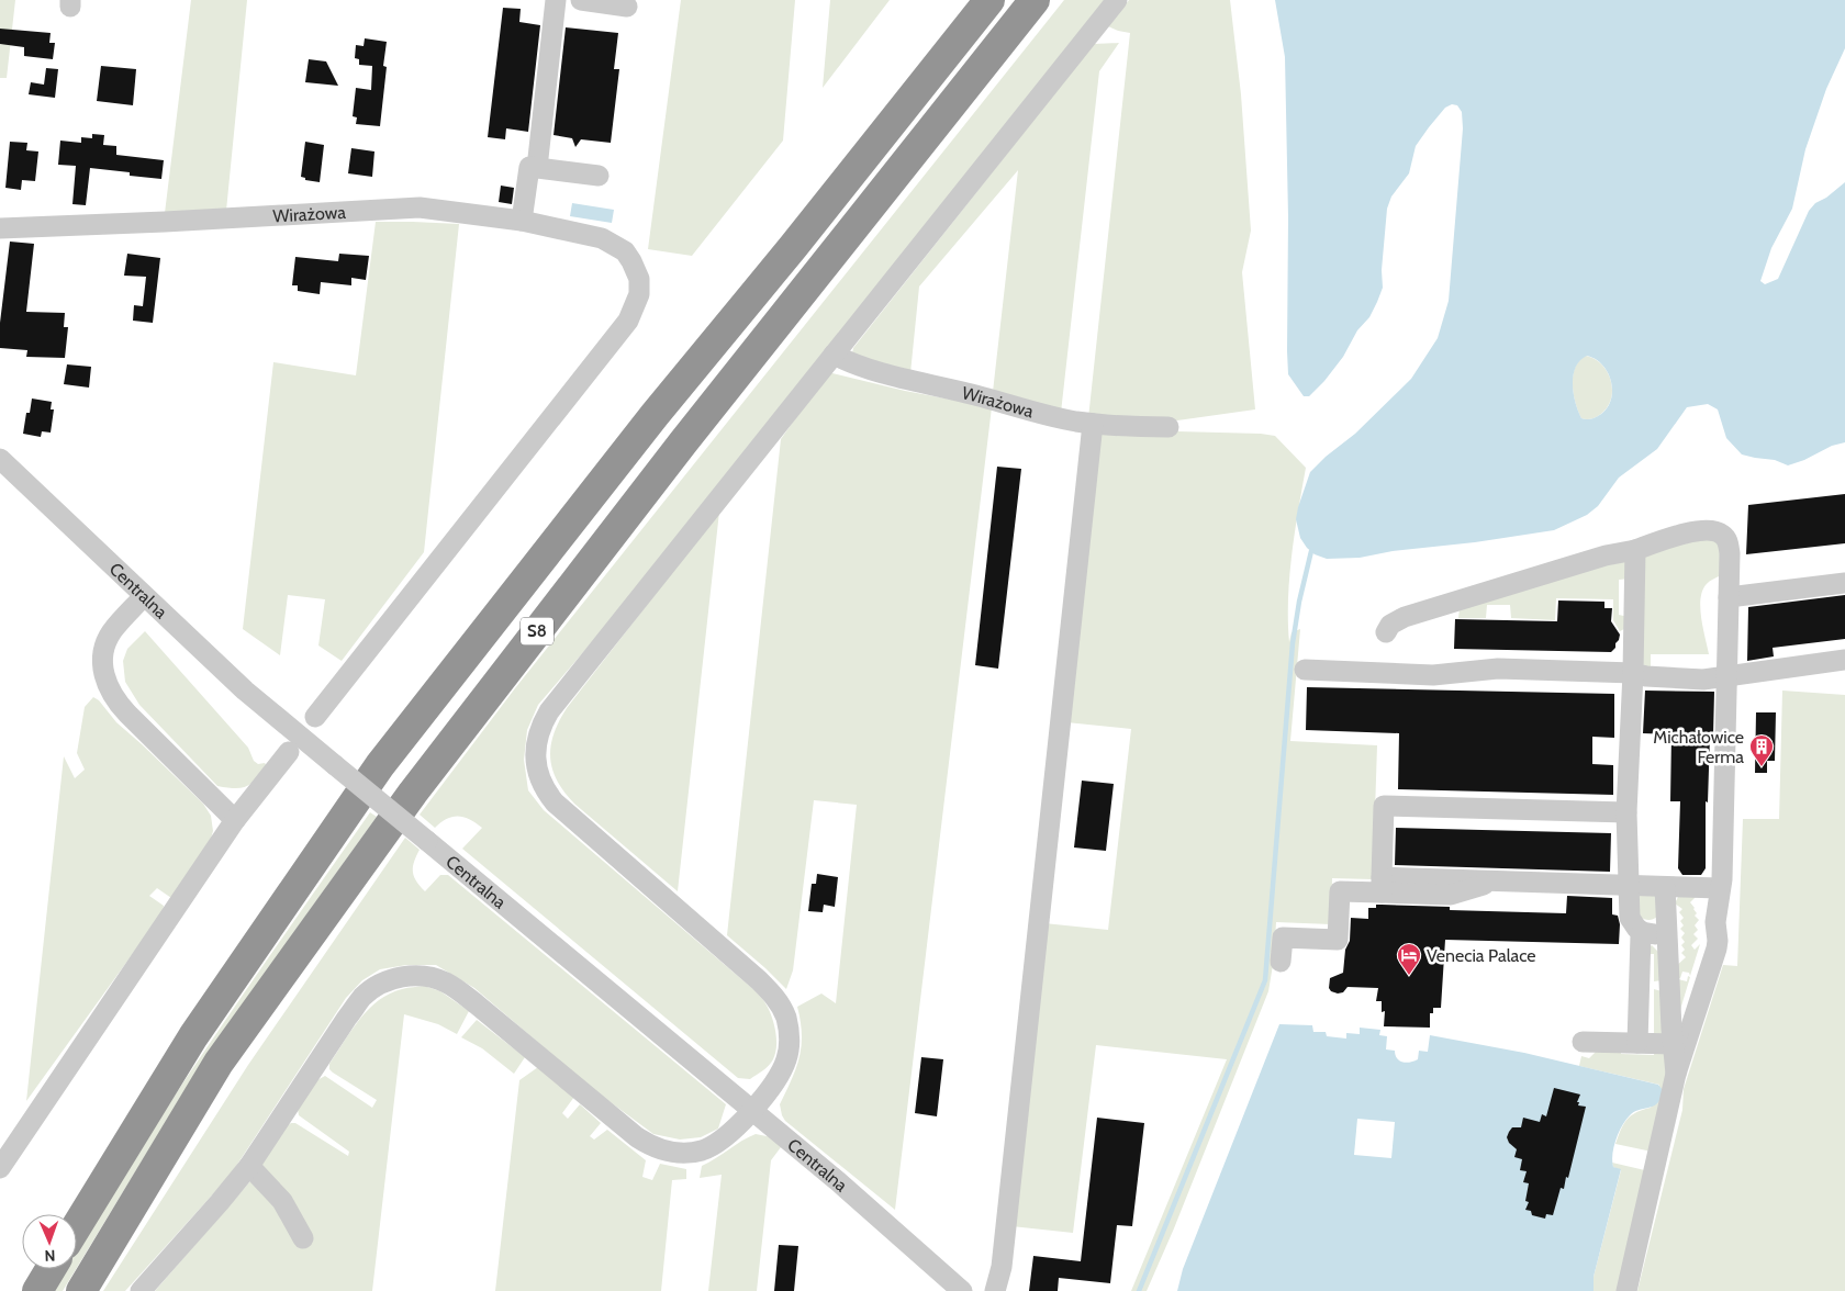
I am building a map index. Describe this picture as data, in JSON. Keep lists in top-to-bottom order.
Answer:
{
  "streets": {
    "highway": ["S8"],
    "street": ["Wirażowa", "Centralna"]
  },
  "places": {
    "building": ["Michałowice Ferma"],
    "hotel": ["Venecia Palace"]
  },
  "north": "bottom"
}
